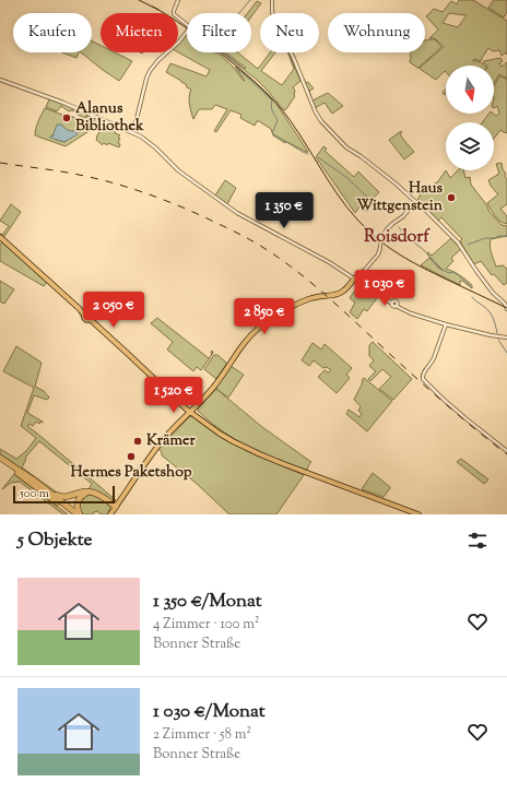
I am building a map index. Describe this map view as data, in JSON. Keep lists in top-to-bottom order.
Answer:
{
  "districts": ["Roisdorf"],
  "places": [
    "Alanus Bibliothek",
    "Haus Wittgenstein",
    "Krämer",
    "Hermes Paketshop"
  ],
  "scale_bar": "500 m",
  "north": "bottom",
  "page": {
    "chip": [
      "Kaufen",
      "Mieten",
      "Filter",
      "Neu",
      "Wohnung"
    ],
    "price": [
      "1 350 €",
      "1 030 €",
      "2 050 €",
      "2 850 €",
      "1 520 €"
    ],
    "scale": "500 m",
    "heading": "5 Objekte",
    "list": [
      {
        "name": "1 350 €/Monat",
        "note": "4 Zimmer · 100 m² · Bonner Straße"
      },
      {
        "name": "1 030 €/Monat",
        "note": "2 Zimmer · 58 m² · Bonner Straße"
      }
    ]
  }
}
